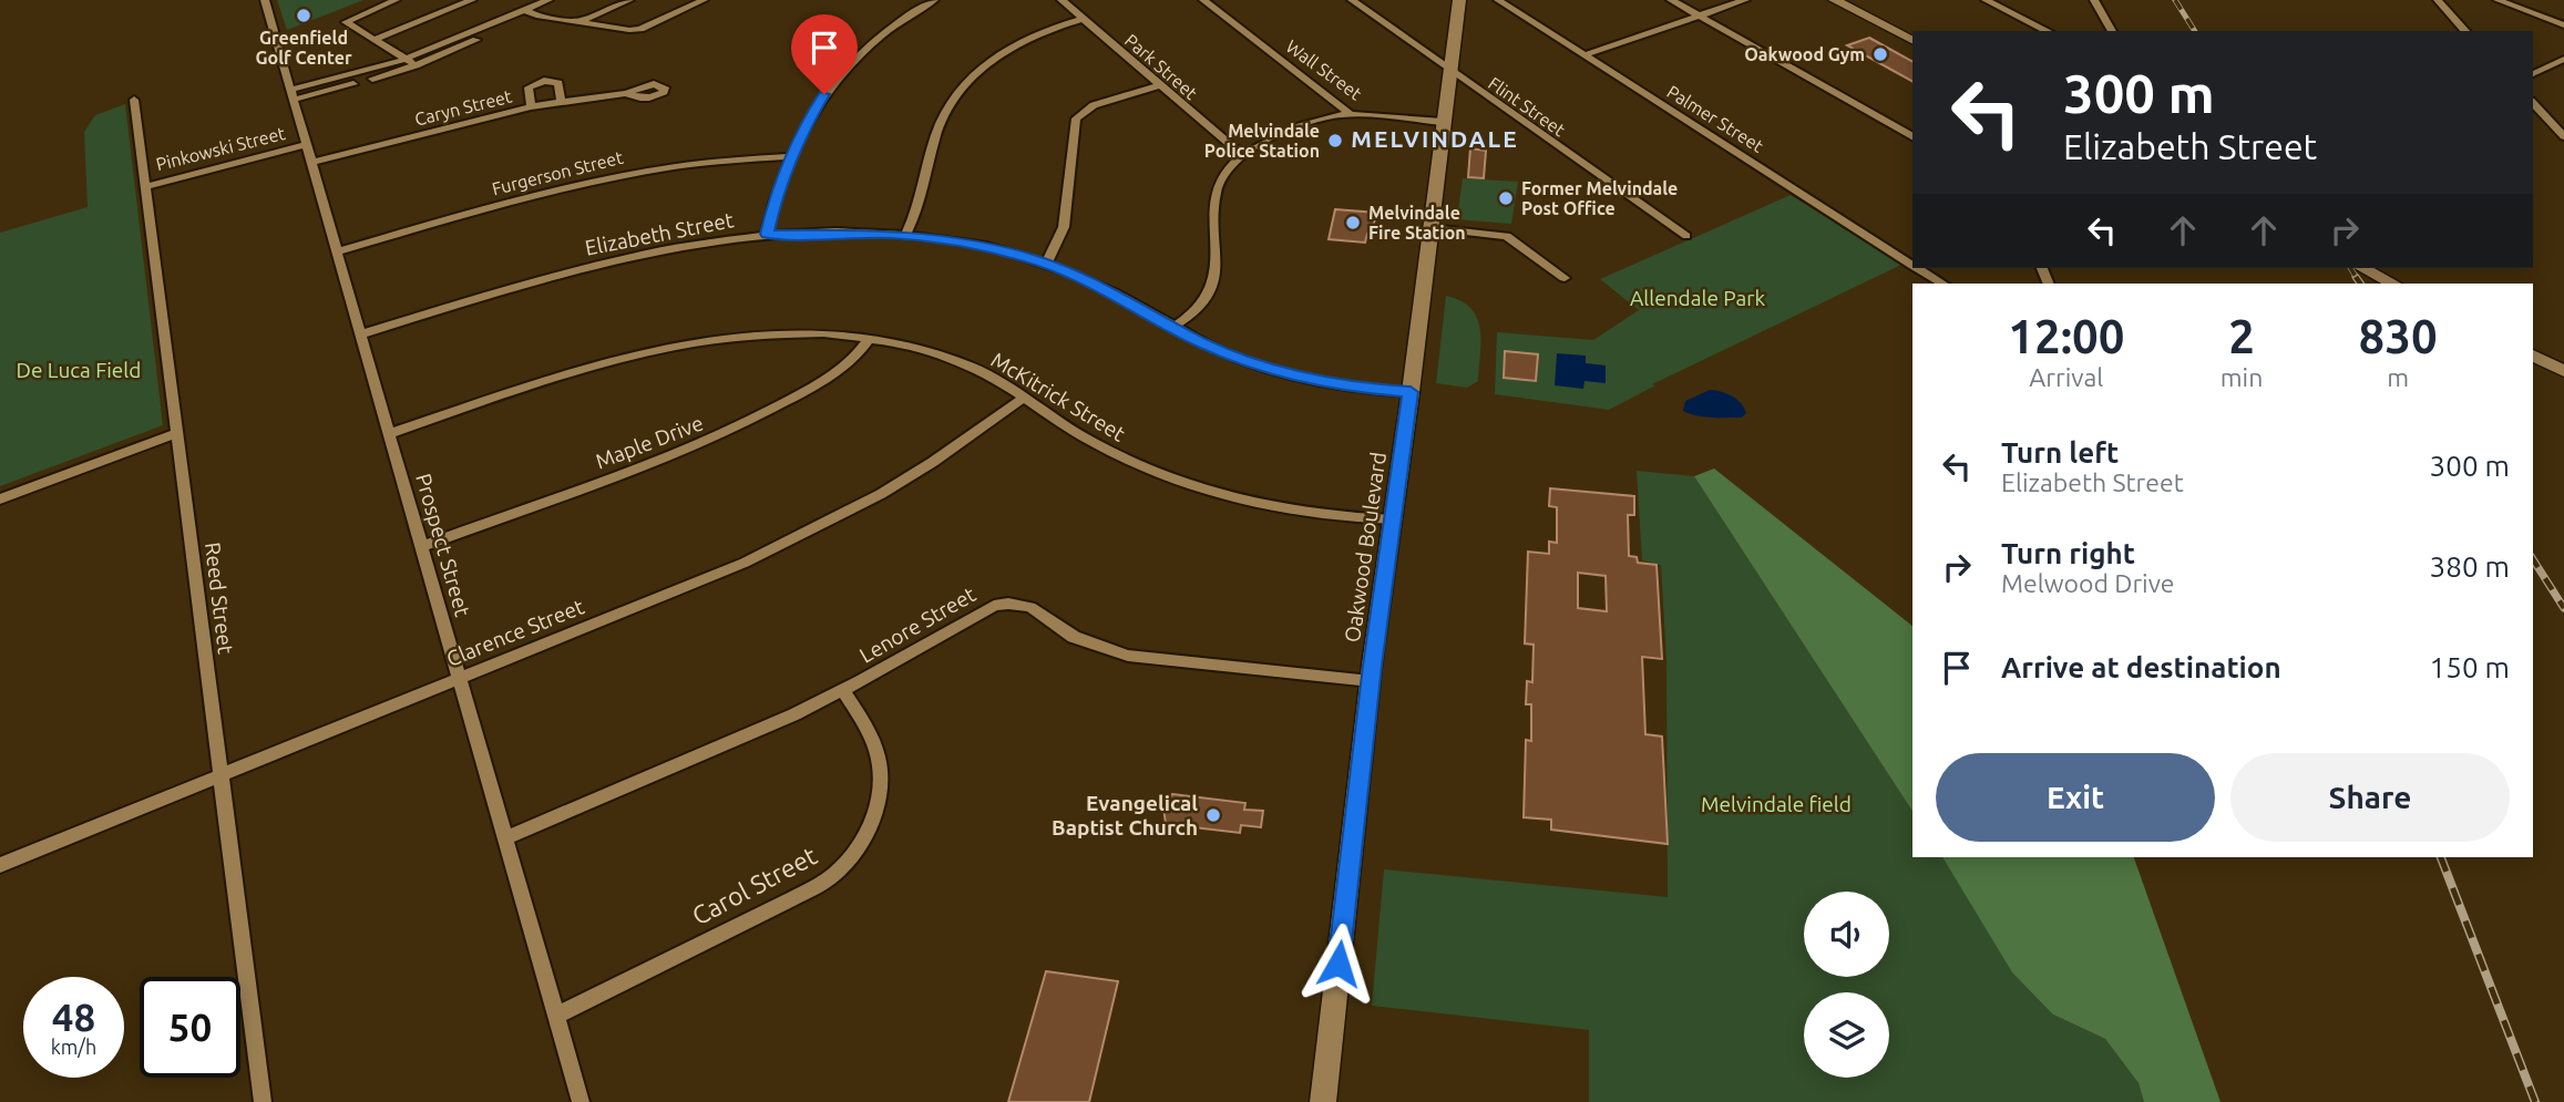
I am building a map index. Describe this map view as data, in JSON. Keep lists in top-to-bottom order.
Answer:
{
  "streets": {
    "main road": ["Oakwood Boulevard"],
    "street": [
      "Park Street",
      "Wall Street",
      "Flint Street",
      "Caryn Street",
      "Palmer Street",
      "Pinkowski Street",
      "Furgerson Street",
      "Elizabeth Street",
      "McKitrick Street",
      "Maple Drive",
      "Prospect Street",
      "Reed Street",
      "Lenore Street",
      "Clarence Street",
      "Carol Street"
    ]
  },
  "crossings": [
    ["Wall Street", "Oakwood Boulevard"],
    ["Flint Street", "Oakwood Boulevard"],
    ["Caryn Street", "Prospect Street"],
    ["Pinkowski Street", "Prospect Street"],
    ["Pinkowski Street", "Reed Street"],
    ["Furgerson Street", "Prospect Street"],
    ["Elizabeth Street", "Prospect Street"],
    ["Elizabeth Street", "Oakwood Boulevard"],
    ["McKitrick Street", "Maple Drive"],
    ["McKitrick Street", "Prospect Street"],
    ["McKitrick Street", "Oakwood Boulevard"],
    ["McKitrick Street", "Clarence Street"],
    ["Maple Drive", "Prospect Street"],
    ["Prospect Street", "Lenore Street"],
    ["Prospect Street", "Clarence Street"],
    ["Prospect Street", "Carol Street"],
    ["Oakwood Boulevard", "Lenore Street"],
    ["Reed Street", "Clarence Street"],
    ["Lenore Street", "Carol Street"]
  ],
  "districts": ["MELVINDALE"],
  "parks": ["Allendale Park", "De Luca Field", "Melvindale field"],
  "places": [
    "Greenfield Golf Center",
    "Oakwood Gym",
    "Melvindale Police Station",
    "Former Melvindale Post Office",
    "Melvindale Fire Station",
    "Evangelical Baptist Church"
  ],
  "page": {
    "turn": ["300 m", "Elizabeth Street"],
    "eta": [
      "12:00",
      "Arrival",
      "2",
      "min",
      "830",
      "m"
    ],
    "list": [
      {
        "name": "Turn left",
        "note": "Elizabeth Street",
        "value": "300 m"
      },
      {
        "name": "Turn right",
        "note": "Melwood Drive",
        "value": "380 m"
      },
      {
        "name": "Arrive at destination",
        "value": "150 m"
      }
    ],
    "buttons": ["Exit", "Share"],
    "speed": "48 km/h",
    "limit": "50"
  }
}
